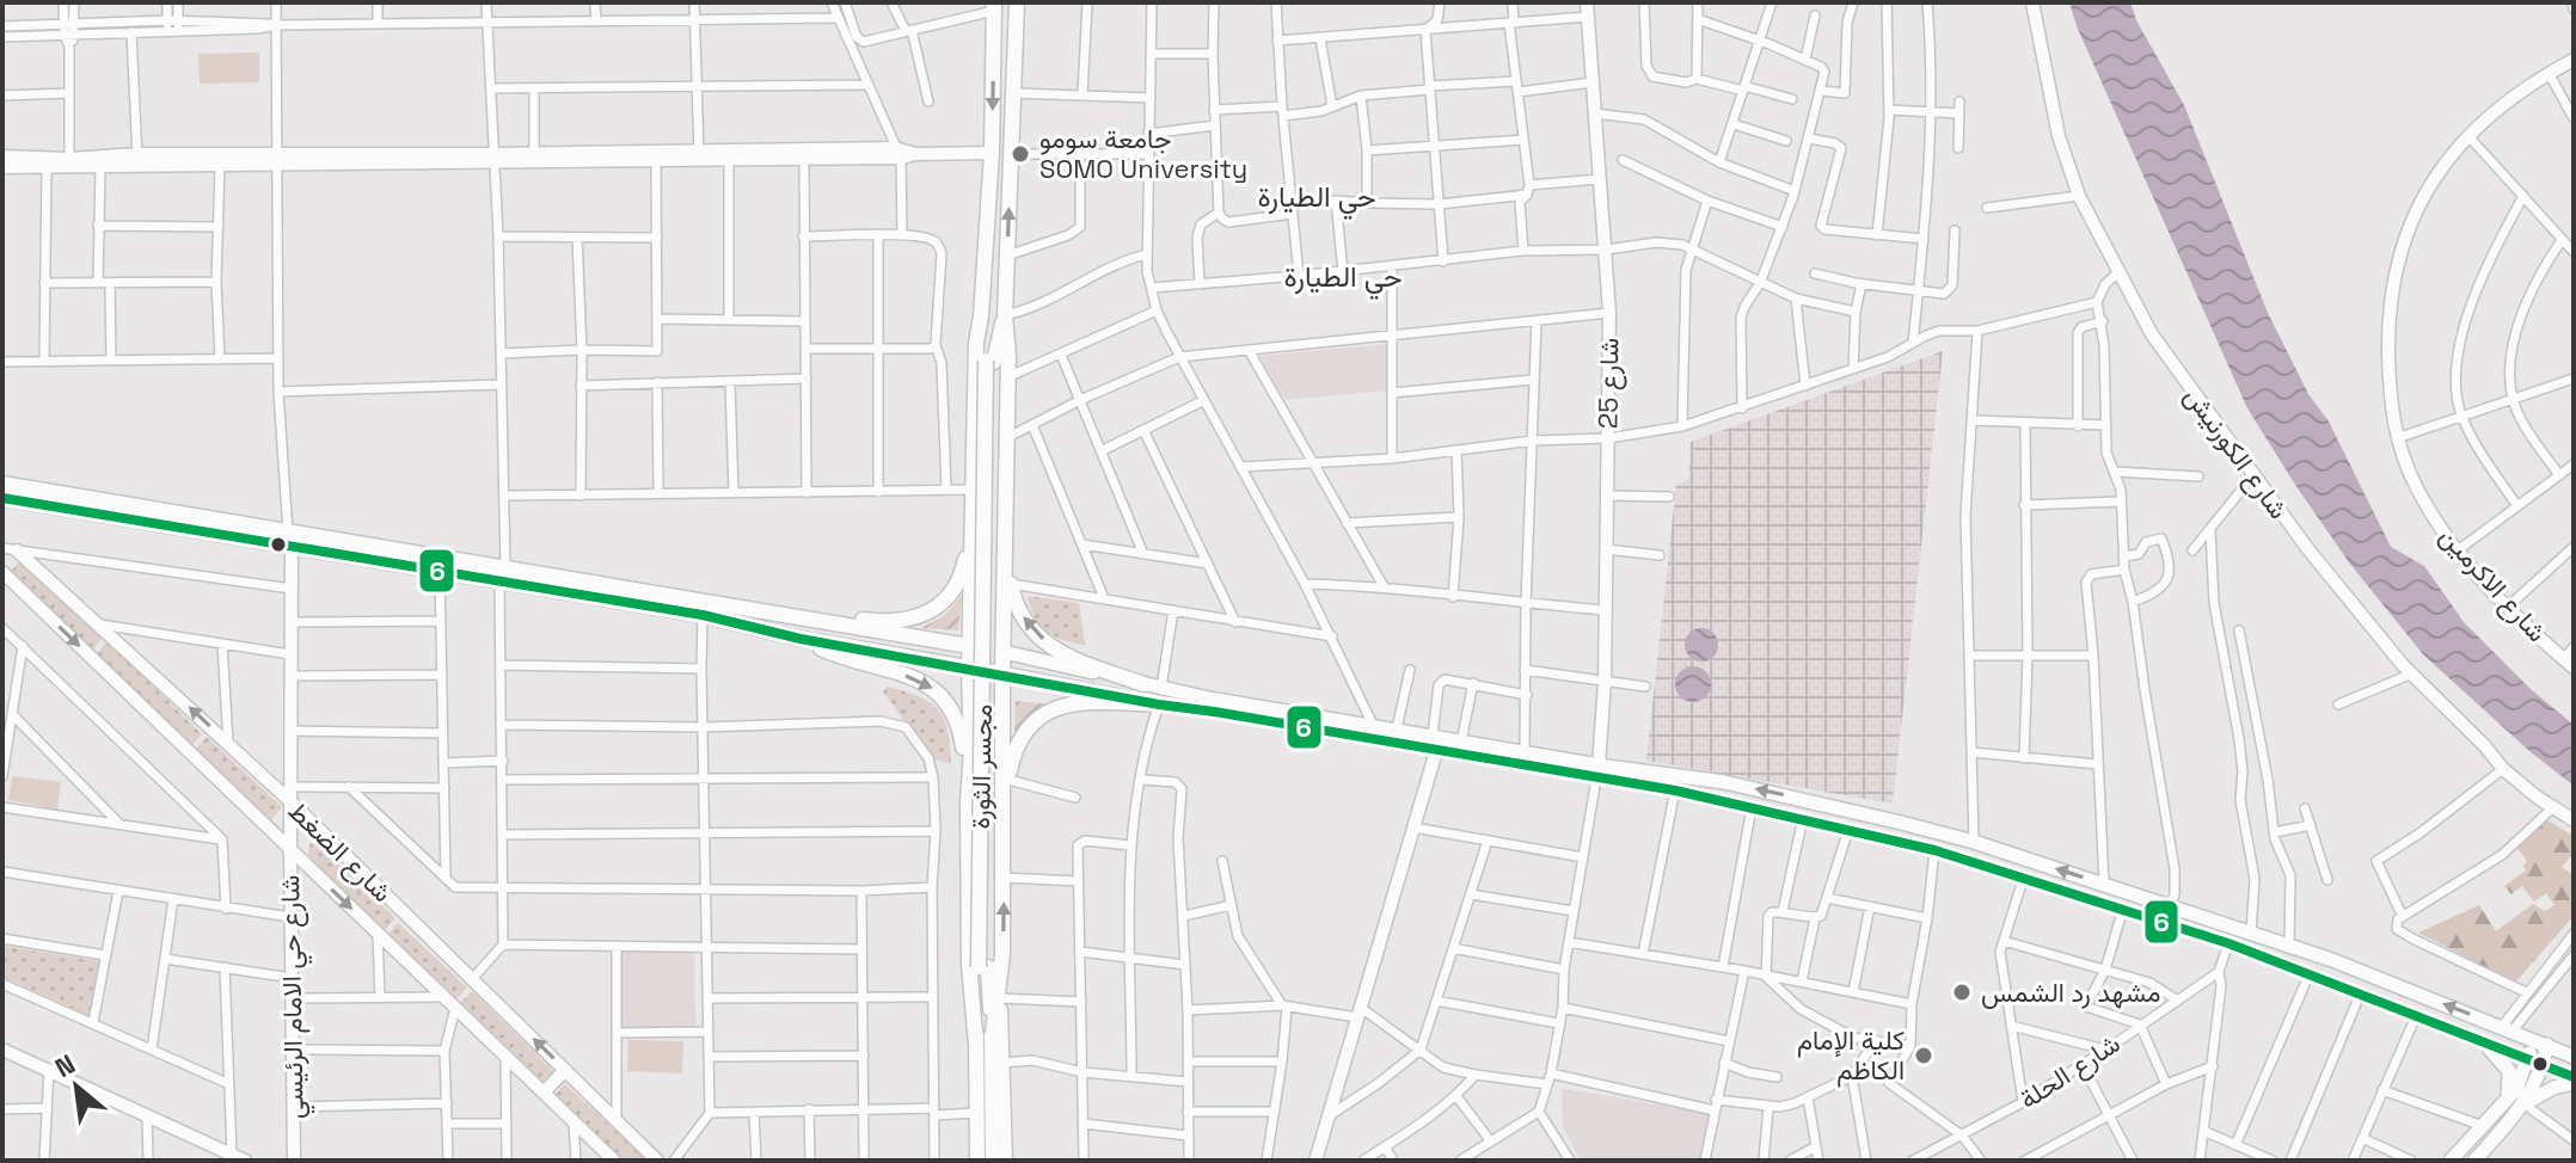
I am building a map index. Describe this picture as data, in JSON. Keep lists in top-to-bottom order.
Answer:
{
  "streets": {
    "highway": ["مجسر الثورة"],
    "street": [
      "شارع 25",
      "شارع الكورنيش",
      "شارع الاكرمين",
      "شارع الضغط",
      "شارع حي الامام الرئيسي",
      "شارع الحلة"
    ]
  },
  "crossings": [
    ["شارع الضغط", "شارع حي الامام الرئيسي"]
  ],
  "districts": ["حي الطيارة", "حي الطيارة"],
  "places": ["جامعة سومو SOMO University", "مشهد رد الشمس", "كلية الإمام الكاظم"],
  "lines": ["transit line 6"],
  "north": "top left"
}
